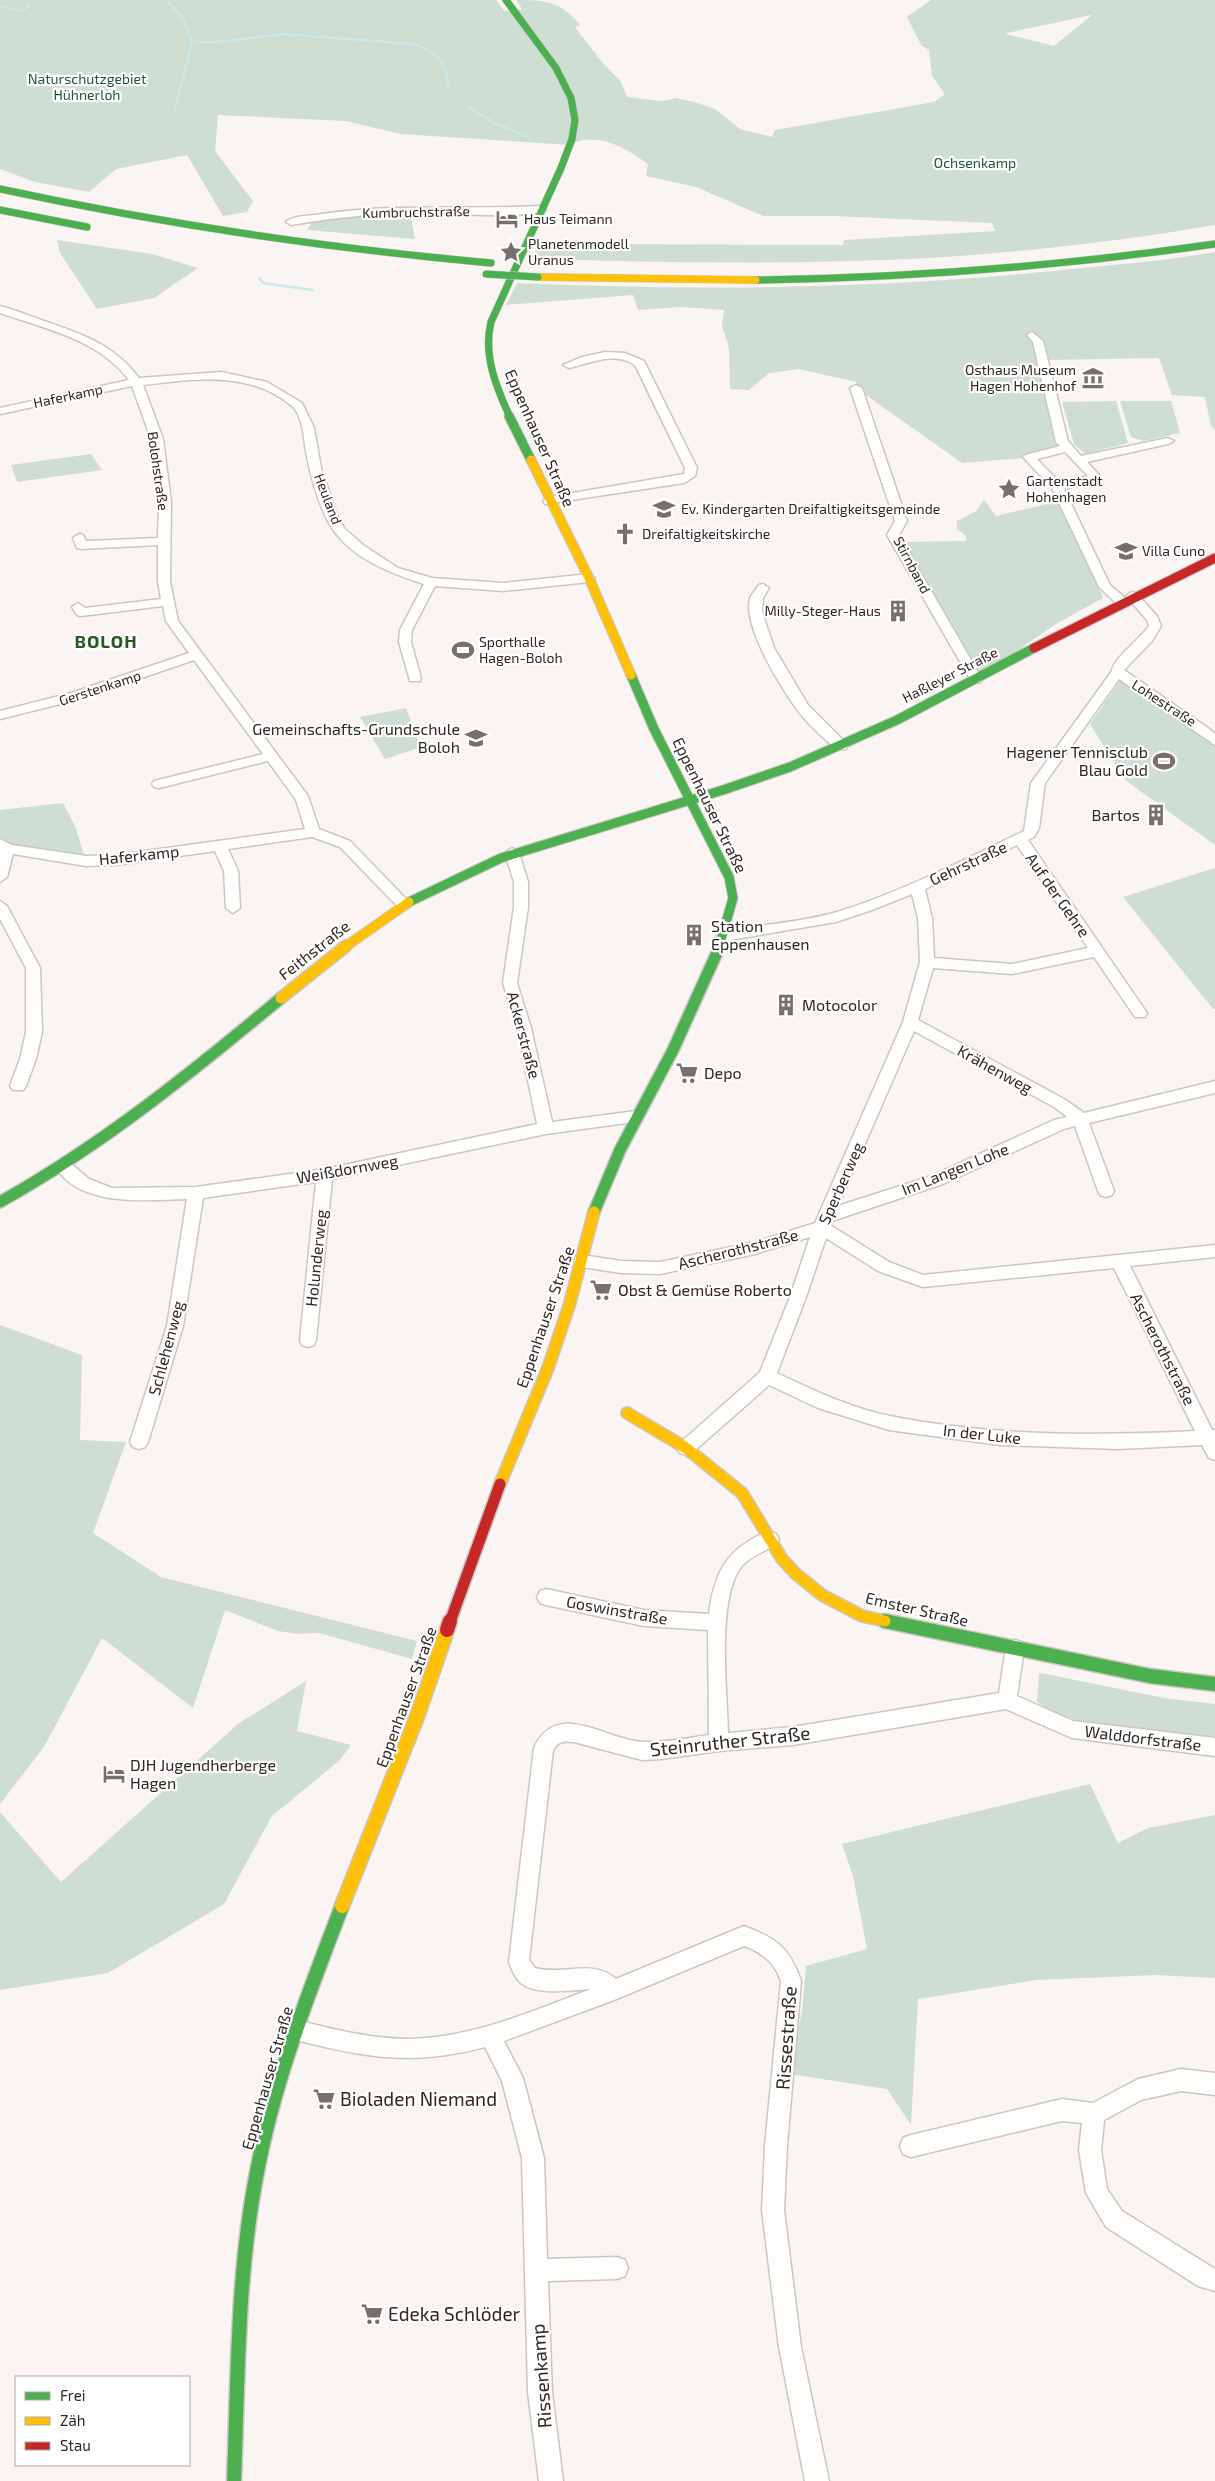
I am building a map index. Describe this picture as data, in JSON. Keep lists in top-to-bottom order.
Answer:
{
  "streets": {
    "main road": [
      "Eppenhauser Straße",
      "Haßleyer Straße",
      "Feithstraße",
      "Emster Straße"
    ],
    "street": [
      "Kumbruchstraße",
      "Haferkamp",
      "Bolohstraße",
      "Heuland",
      "Stirnband",
      "Gerstenkamp",
      "Lohestraße",
      "Gehrstraße",
      "Auf der Gehre",
      "Ackerstraße",
      "Krähenweg",
      "Weißdornweg",
      "Im Langen Lohe",
      "Sperberweg",
      "Ascherothstraße",
      "Holunderweg",
      "Schlehenweg",
      "In der Luke",
      "Goswinstraße",
      "Walddorfstraße",
      "Steinruther Straße",
      "Rissestraße",
      "Rissenkamp"
    ]
  },
  "crossings": [
    ["Kumbruchstraße", "Eppenhauser Straße"],
    ["Haferkamp", "Bolohstraße"],
    ["Haferkamp", "Heuland"],
    ["Eppenhauser Straße", "Heuland"],
    ["Eppenhauser Straße", "Haßleyer Straße"],
    ["Eppenhauser Straße", "Gehrstraße"],
    ["Eppenhauser Straße", "Feithstraße"],
    ["Eppenhauser Straße", "Weißdornweg"],
    ["Eppenhauser Straße", "Ascherothstraße"],
    ["Eppenhauser Straße", "Rissestraße"],
    ["Bolohstraße", "Heuland"],
    ["Bolohstraße", "Gerstenkamp"],
    ["Stirnband", "Haßleyer Straße"],
    ["Haßleyer Straße", "Lohestraße"],
    ["Haßleyer Straße", "Feithstraße"],
    ["Lohestraße", "Gehrstraße"],
    ["Gehrstraße", "Auf der Gehre"],
    ["Gehrstraße", "Sperberweg"],
    ["Auf der Gehre", "Sperberweg"],
    ["Feithstraße", "Ackerstraße"],
    ["Feithstraße", "Weißdornweg"],
    ["Ackerstraße", "Weißdornweg"],
    ["Krähenweg", "Im Langen Lohe"],
    ["Krähenweg", "Sperberweg"],
    ["Weißdornweg", "Holunderweg"],
    ["Weißdornweg", "Schlehenweg"],
    ["Im Langen Lohe", "Sperberweg"],
    ["Im Langen Lohe", "Ascherothstraße"],
    ["Sperberweg", "Ascherothstraße"],
    ["Sperberweg", "In der Luke"],
    ["Sperberweg", "Emster Straße"],
    ["Ascherothstraße", "In der Luke"],
    ["Walddorfstraße", "Steinruther Straße"],
    ["Steinruther Straße", "Rissestraße"],
    ["Rissestraße", "Rissenkamp"]
  ],
  "districts": ["BOLOH"],
  "parks": ["Naturschutzgebiet Hühnerloh", "Ochsenkamp"],
  "places": {
    "hotel": ["Haus Teimann", "DJH Jugendherberge Hagen"],
    "place": ["Planetenmodell Uranus", "Gartenstadt Hohenhagen"],
    "museum": ["Osthaus Museum Hagen Hohenhof"],
    "school or university": ["Ev. Kindergarten Dreifaltigkeitsgemeinde", "Villa Cuno", "Gemeinschafts-Grundschule Boloh"],
    "church": ["Dreifaltigkeitskirche"],
    "building": [
      "Milly-Steger-Haus",
      "Bartos",
      "Station Eppenhausen",
      "Motocolor"
    ],
    "sports": ["Sporthalle Hagen-Boloh", "Hagener Tennisclub Blau Gold"],
    "supermarket": [
      "Depo",
      "Obst & Gemüse Roberto",
      "Bioladen Niemand",
      "Edeka Schlöder"
    ]
  },
  "legend": ["Frei", "Zäh", "Stau"]
}
